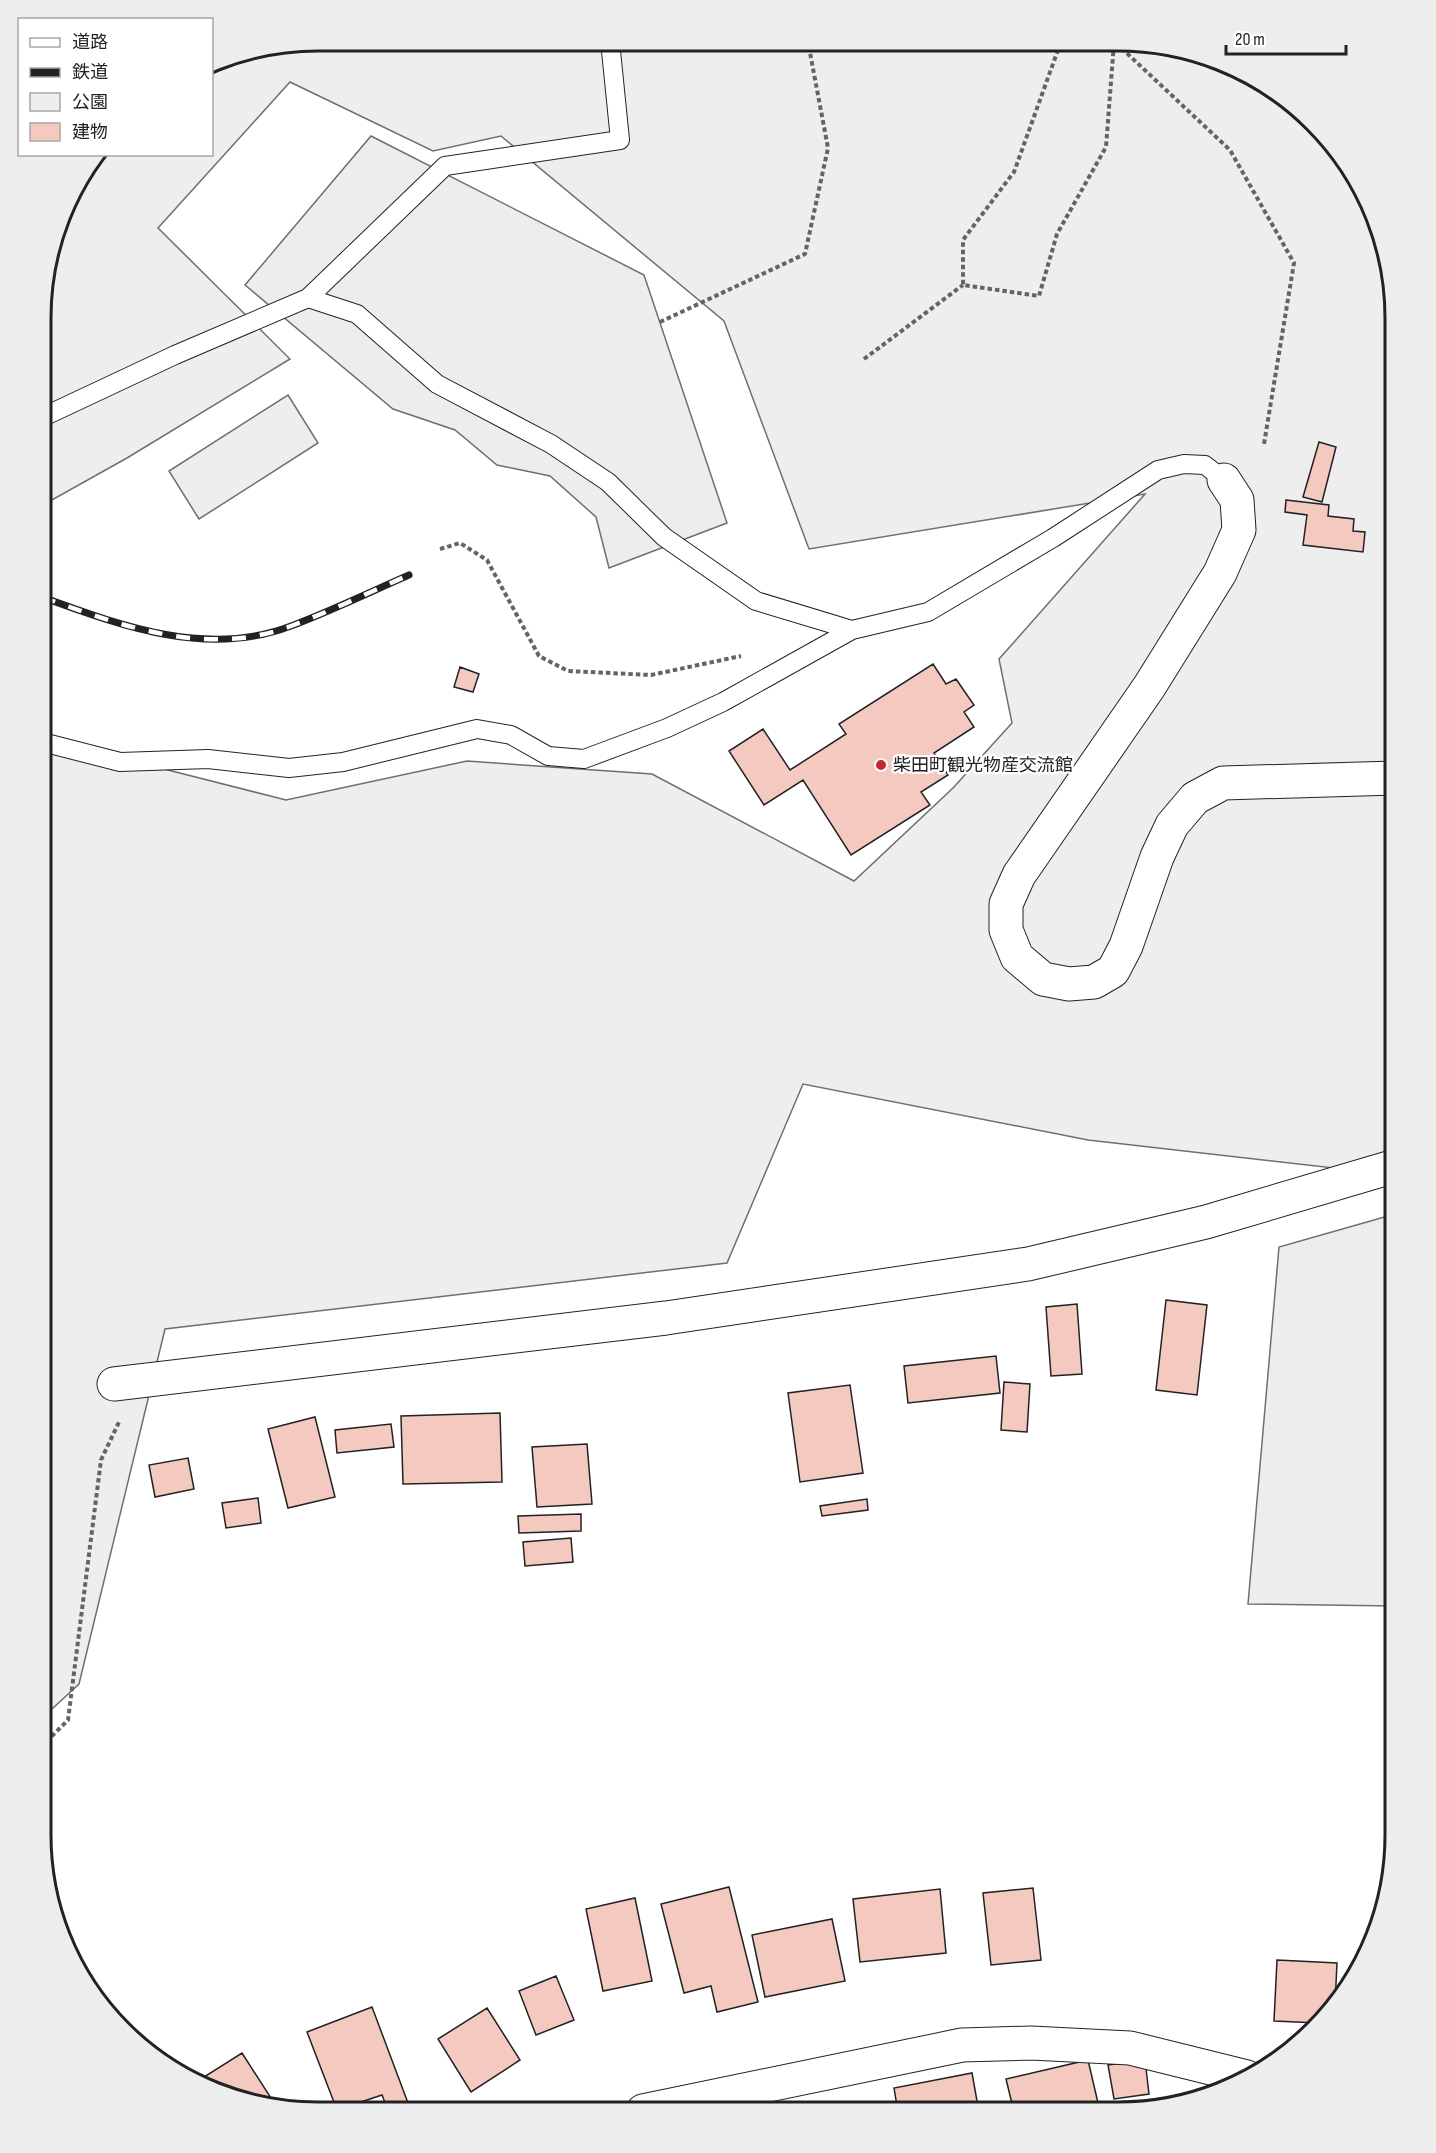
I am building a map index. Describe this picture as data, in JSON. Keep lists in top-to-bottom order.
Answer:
{
  "places": ["柴田町観光物産交流館"],
  "legend": [
    "道路",
    "鉄道",
    "公園",
    "建物"
  ],
  "scale_bar": "20 m"
}
